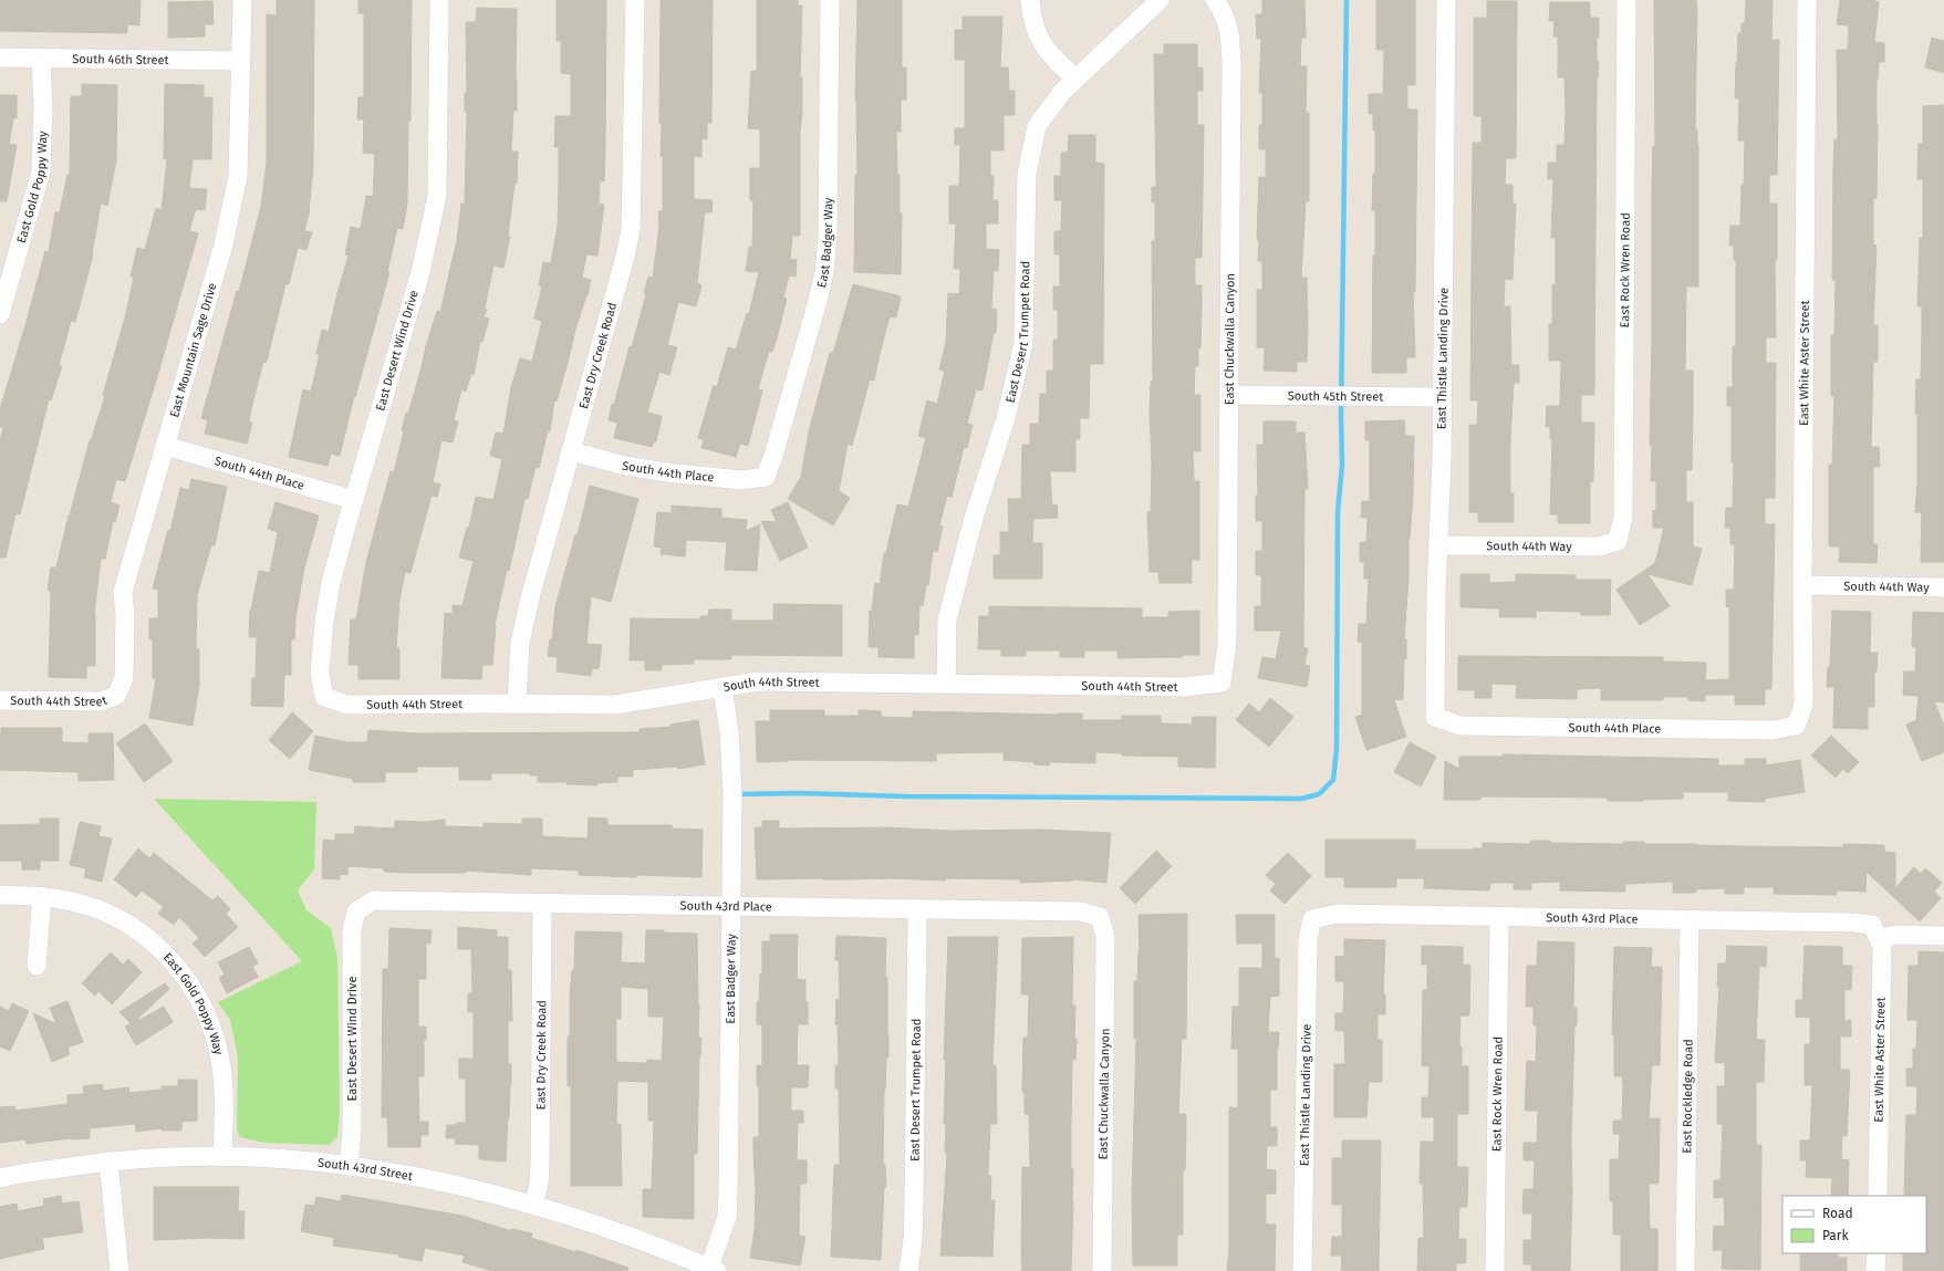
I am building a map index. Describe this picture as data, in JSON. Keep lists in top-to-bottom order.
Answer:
{
  "streets": {
    "street": [
      "South 46th Street",
      "East Gold Poppy Way",
      "East Badger Way",
      "East Rock Wren Road",
      "East Desert Trumpet Road",
      "East Chuckwalla Canyon",
      "East Mountain Sage Drive",
      "East Desert Wind Drive",
      "East Dry Creek Road",
      "East Thistle Landing Drive",
      "East White Aster Street",
      "South 45th Street",
      "South 44th Place",
      "South 44th Way",
      "South 44th Street",
      "South 43rd Place",
      "East Rockledge Road",
      "South 43rd Street"
    ]
  },
  "crossings": [
    ["South 46th Street", "East Gold Poppy Way"],
    ["South 46th Street", "East Mountain Sage Drive"],
    ["East Gold Poppy Way", "South 43rd Street"],
    ["East Badger Way", "South 44th Place"],
    ["East Badger Way", "South 44th Street"],
    ["East Badger Way", "South 43rd Place"],
    ["East Badger Way", "South 43rd Street"],
    ["East Rock Wren Road", "South 44th Way"],
    ["East Rock Wren Road", "South 43rd Place"],
    ["East Desert Trumpet Road", "South 44th Street"],
    ["East Desert Trumpet Road", "South 43rd Place"],
    ["East Chuckwalla Canyon", "South 45th Street"],
    ["East Chuckwalla Canyon", "South 44th Street"],
    ["East Chuckwalla Canyon", "South 43rd Place"],
    ["East Mountain Sage Drive", "South 44th Place"],
    ["East Mountain Sage Drive", "South 44th Street"],
    ["East Desert Wind Drive", "South 44th Place"],
    ["East Desert Wind Drive", "South 44th Street"],
    ["East Desert Wind Drive", "South 43rd Place"],
    ["East Desert Wind Drive", "South 43rd Street"],
    ["East Dry Creek Road", "South 44th Place"],
    ["East Dry Creek Road", "South 44th Street"],
    ["East Dry Creek Road", "South 43rd Place"],
    ["East Dry Creek Road", "South 43rd Street"],
    ["East Thistle Landing Drive", "South 45th Street"],
    ["East Thistle Landing Drive", "South 44th Place"],
    ["East Thistle Landing Drive", "South 44th Way"],
    ["East Thistle Landing Drive", "South 43rd Place"],
    ["East White Aster Street", "South 44th Place"],
    ["East White Aster Street", "South 44th Way"],
    ["East White Aster Street", "South 43rd Place"],
    ["South 43rd Place", "East Rockledge Road"]
  ],
  "legend": ["Road", "Park"]
}
